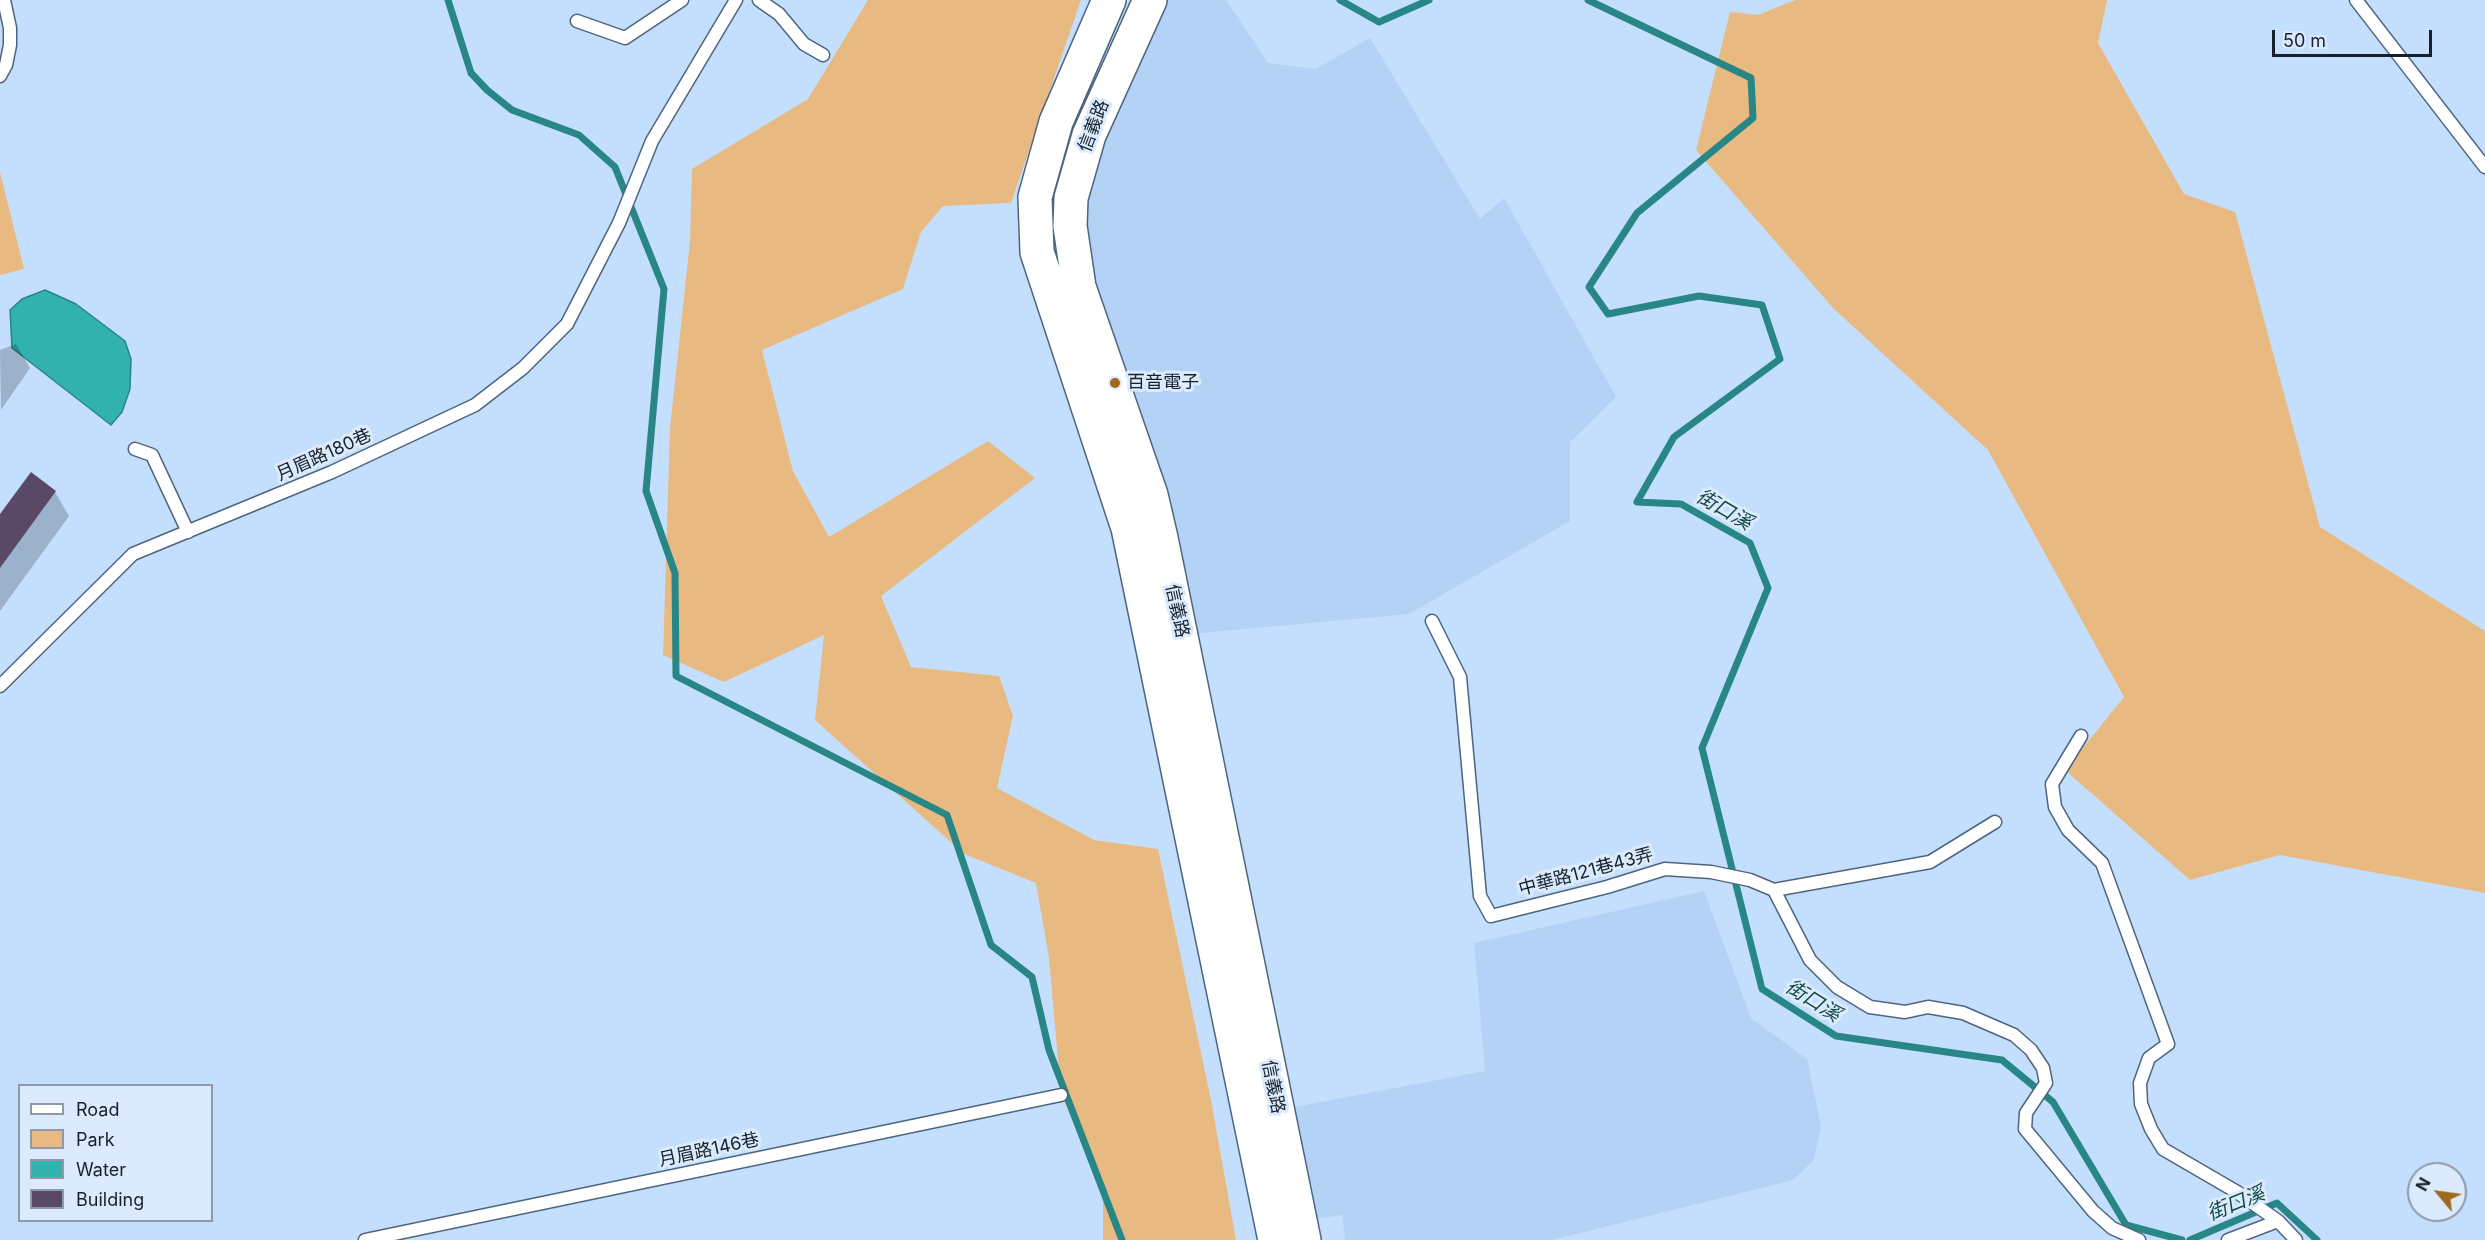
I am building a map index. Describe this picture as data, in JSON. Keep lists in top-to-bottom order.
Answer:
{
  "streets": {
    "main road": ["信義路"],
    "lane": ["月眉路180巷", "中華路121巷43弄", "月眉路146巷"]
  },
  "water": ["街口溪"],
  "places": ["百音電子"],
  "legend": [
    "Road",
    "Park",
    "Water",
    "Building"
  ],
  "scale_bar": "50 m",
  "north": "top left"
}
